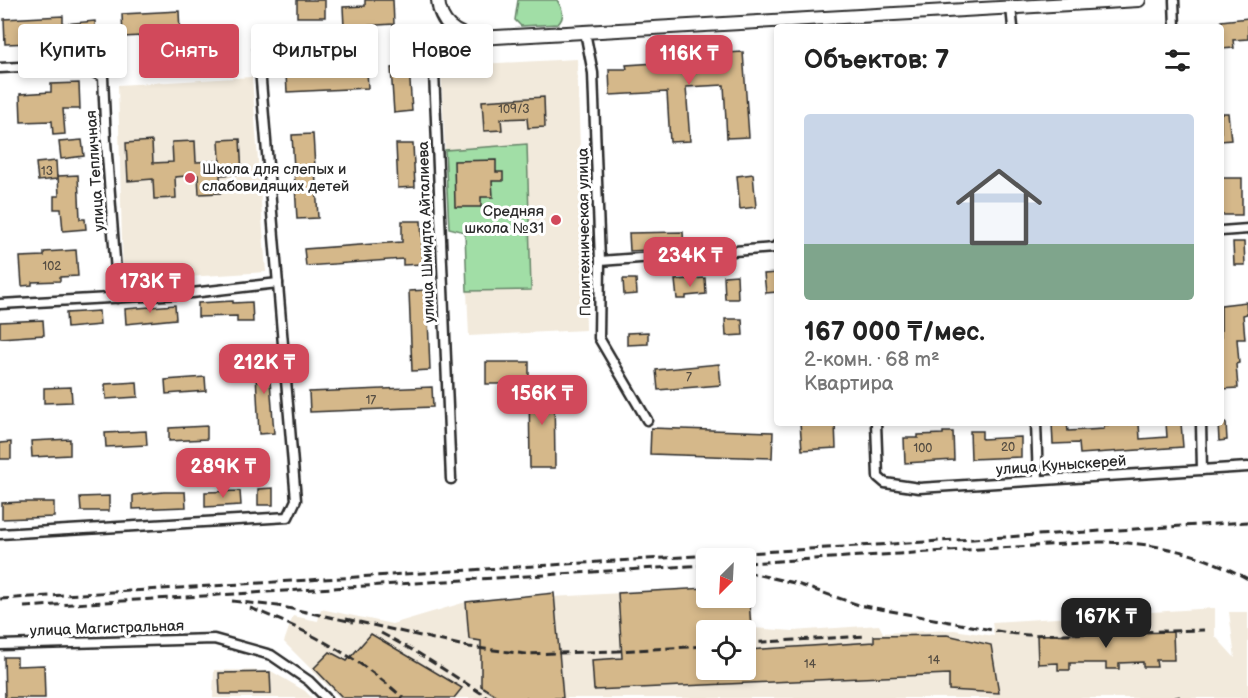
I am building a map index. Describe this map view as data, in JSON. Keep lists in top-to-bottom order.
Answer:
{
  "streets": {
    "street": [
      "улица Тепличная",
      "улица Шмидта Айталиева",
      "Политехническая улица",
      "улица Куныскерей",
      "улица Магистральная"
    ]
  },
  "places": ["Школа для слепых и слабовидящих детей", "Средняя школа №31"],
  "house_numbers": [
    "109/3",
    "13",
    "102",
    "7",
    "17",
    "20",
    "100",
    "14",
    "14"
  ],
  "north": "bottom left",
  "page": {
    "chip": [
      "Купить",
      "Снять",
      "Фильтры",
      "Новое"
    ],
    "heading": "Объектов: 7",
    "price": [
      "116K ₸",
      "234K ₸",
      "173K ₸",
      "212K ₸",
      "156K ₸",
      "289K ₸",
      "167K ₸"
    ],
    "list": [
      {
        "name": "167 000 ₸/мес.",
        "note": "2-комн. · 68 m² · Квартира"
      }
    ]
  }
}
